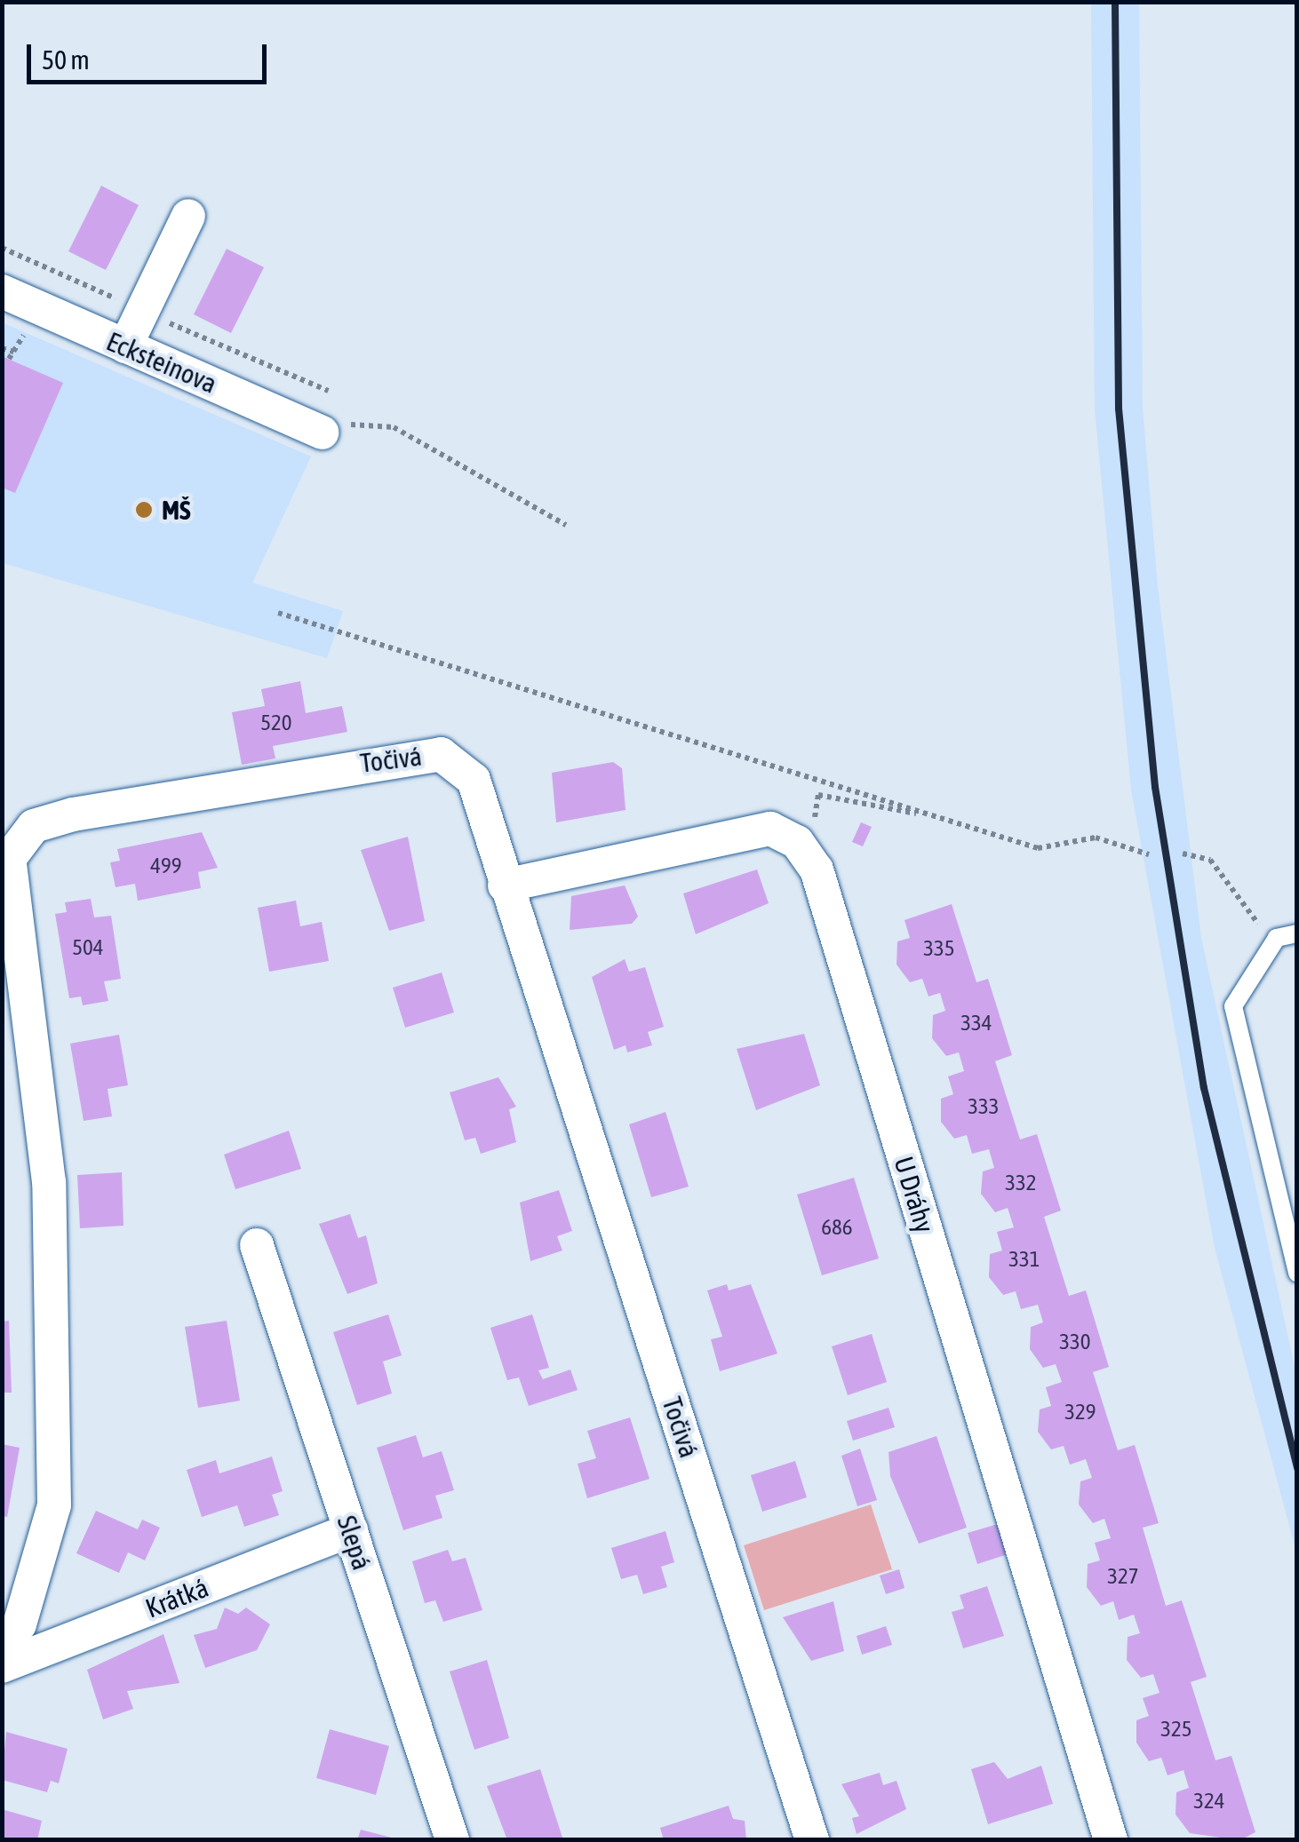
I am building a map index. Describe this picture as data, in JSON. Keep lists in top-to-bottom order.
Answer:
{
  "streets": {
    "street": [
      "Ecksteinova",
      "Točivá",
      "U Dráhy",
      "Slepá",
      "Krátká"
    ]
  },
  "crossings": [
    ["Slepá", "Krátká"]
  ],
  "places": ["MŠ"],
  "house_numbers": [
    "520",
    "499",
    "504",
    "335",
    "334",
    "333",
    "332",
    "686",
    "331",
    "330",
    "329",
    "327",
    "325",
    "324"
  ],
  "scale_bar": "50 m"
}
